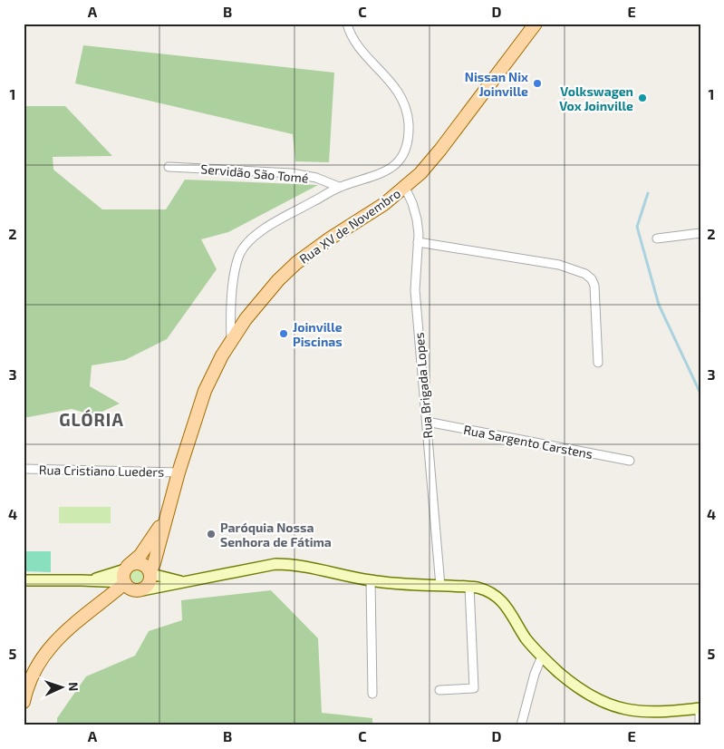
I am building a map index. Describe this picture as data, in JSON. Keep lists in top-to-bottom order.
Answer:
{
  "streets": {
    "main road": ["Rua XV de Novembro"],
    "street": [
      "Servidão São Tomé",
      "Rua Brigada Lopes",
      "Rua Sargento Carstens",
      "Rua Cristiano Lueders"
    ]
  },
  "crossings": [
    ["Rua XV de Novembro", "Rua Brigada Lopes"],
    ["Rua XV de Novembro", "Rua Cristiano Lueders"],
    ["Rua Brigada Lopes", "Rua Sargento Carstens"]
  ],
  "districts": ["GLÓRIA"],
  "places": [
    "Nissan Nix Joinville",
    "Volkswagen Vox Joinville",
    "Joinville Piscinas",
    "Paróquia Nossa Senhora de Fátima"
  ],
  "north": "right",
  "grid": {
    "columns": [
      "A",
      "B",
      "C",
      "D",
      "E"
    ],
    "rows": [
      "1",
      "2",
      "3",
      "4",
      "5"
    ]
  }
}
